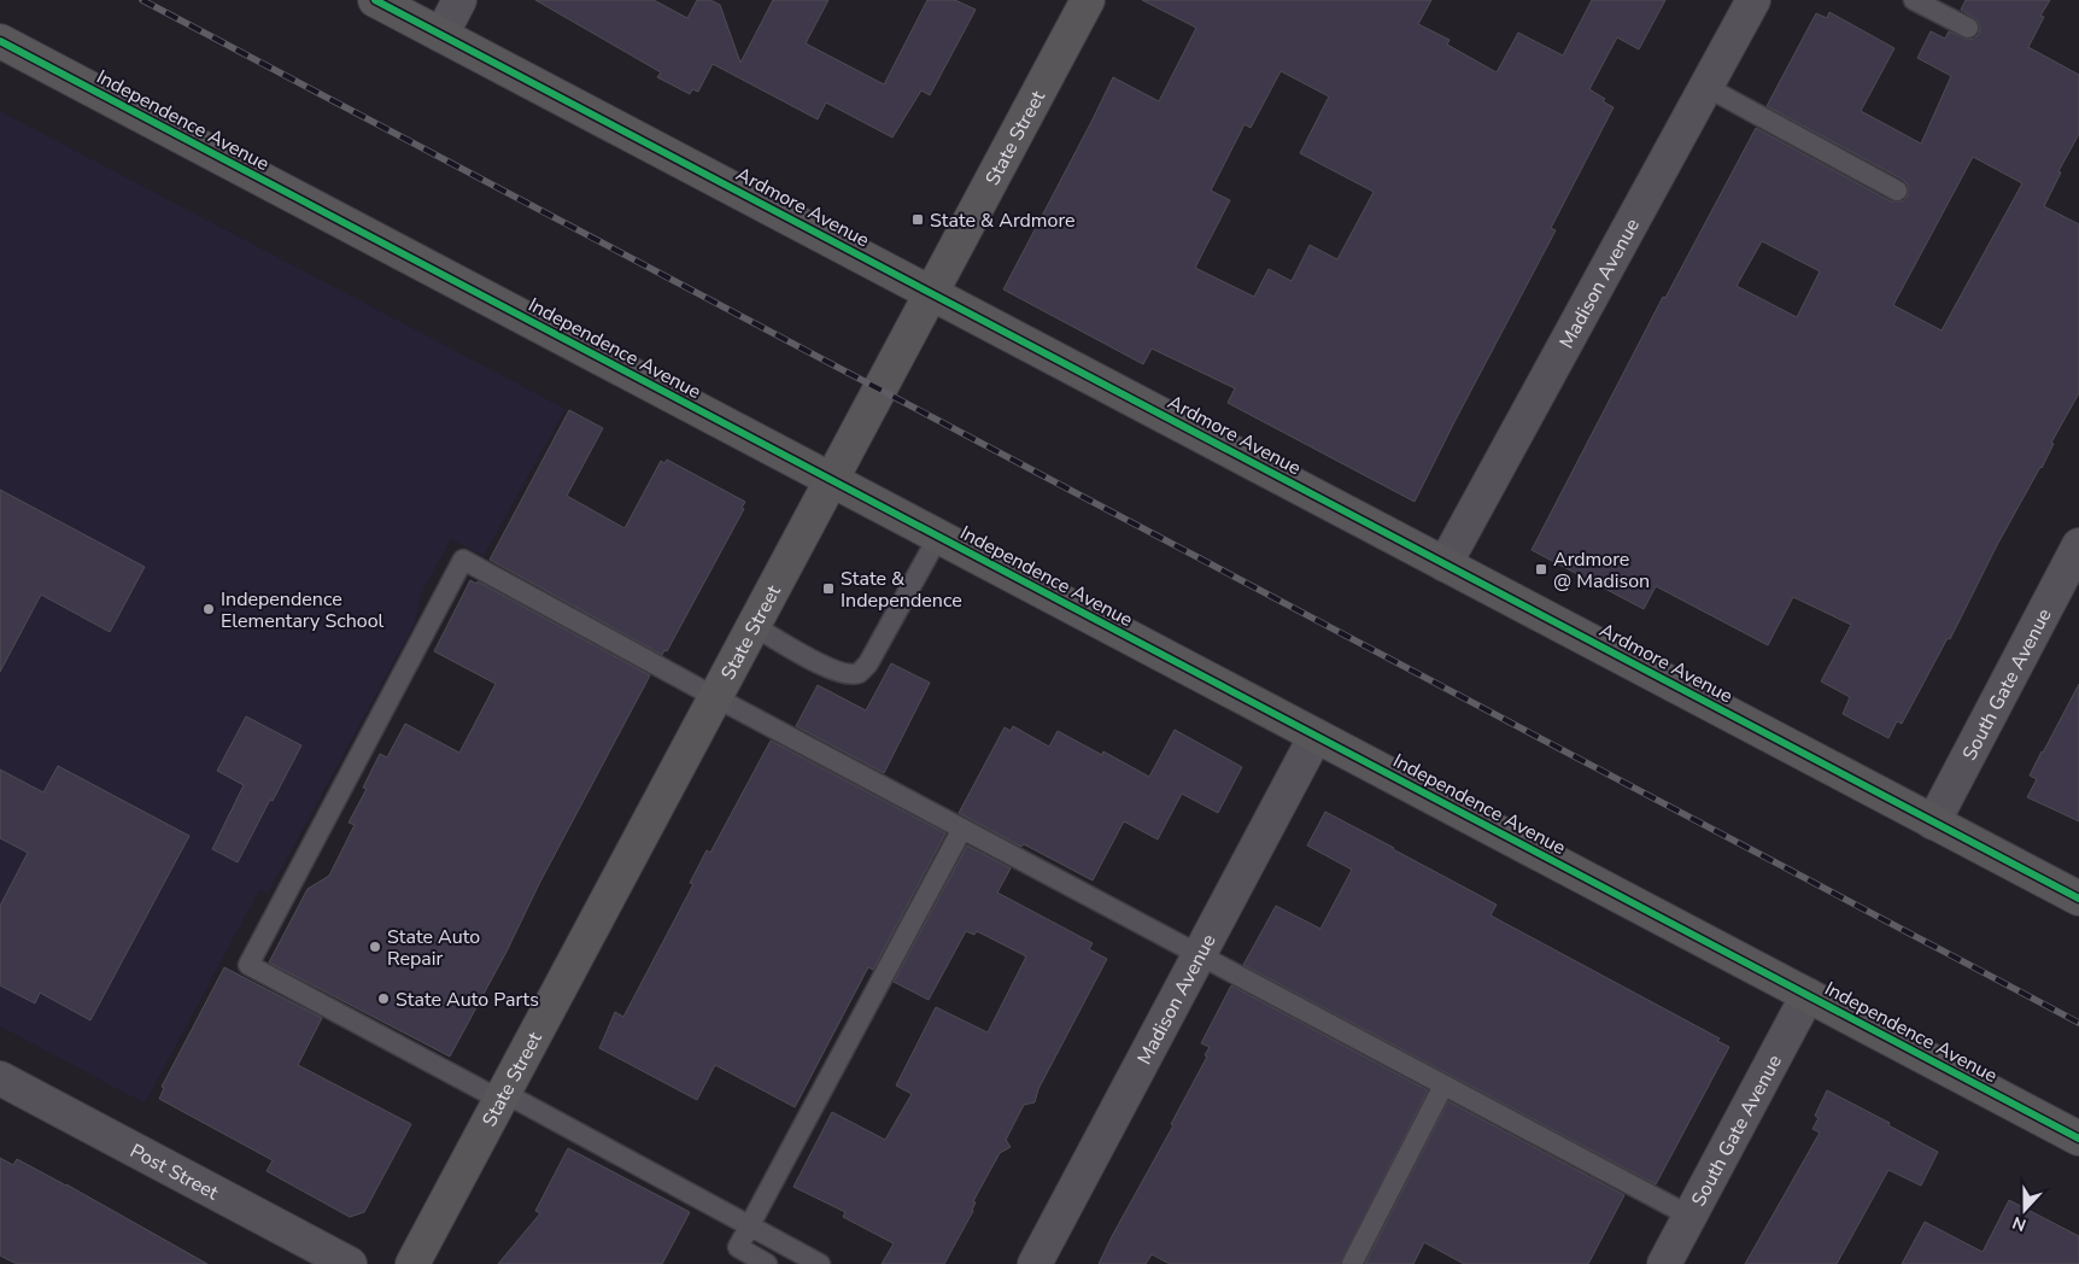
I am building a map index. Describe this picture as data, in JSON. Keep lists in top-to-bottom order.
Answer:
{
  "streets": {
    "street": [
      "Independence Avenue",
      "State Street",
      "Ardmore Avenue",
      "Madison Avenue",
      "South Gate Avenue",
      "Post Street"
    ]
  },
  "crossings": [
    ["Independence Avenue", "State Street"],
    ["Independence Avenue", "Madison Avenue"],
    ["Independence Avenue", "South Gate Avenue"],
    ["State Street", "Ardmore Avenue"],
    ["Ardmore Avenue", "Madison Avenue"],
    ["Ardmore Avenue", "South Gate Avenue"]
  ],
  "places": {
    "transit": ["State & Ardmore", "Ardmore @ Madison", "State & Independence"],
    "other": ["Independence Elementary School", "State Auto Repair", "State Auto Parts"]
  },
  "north": "bottom"
}
